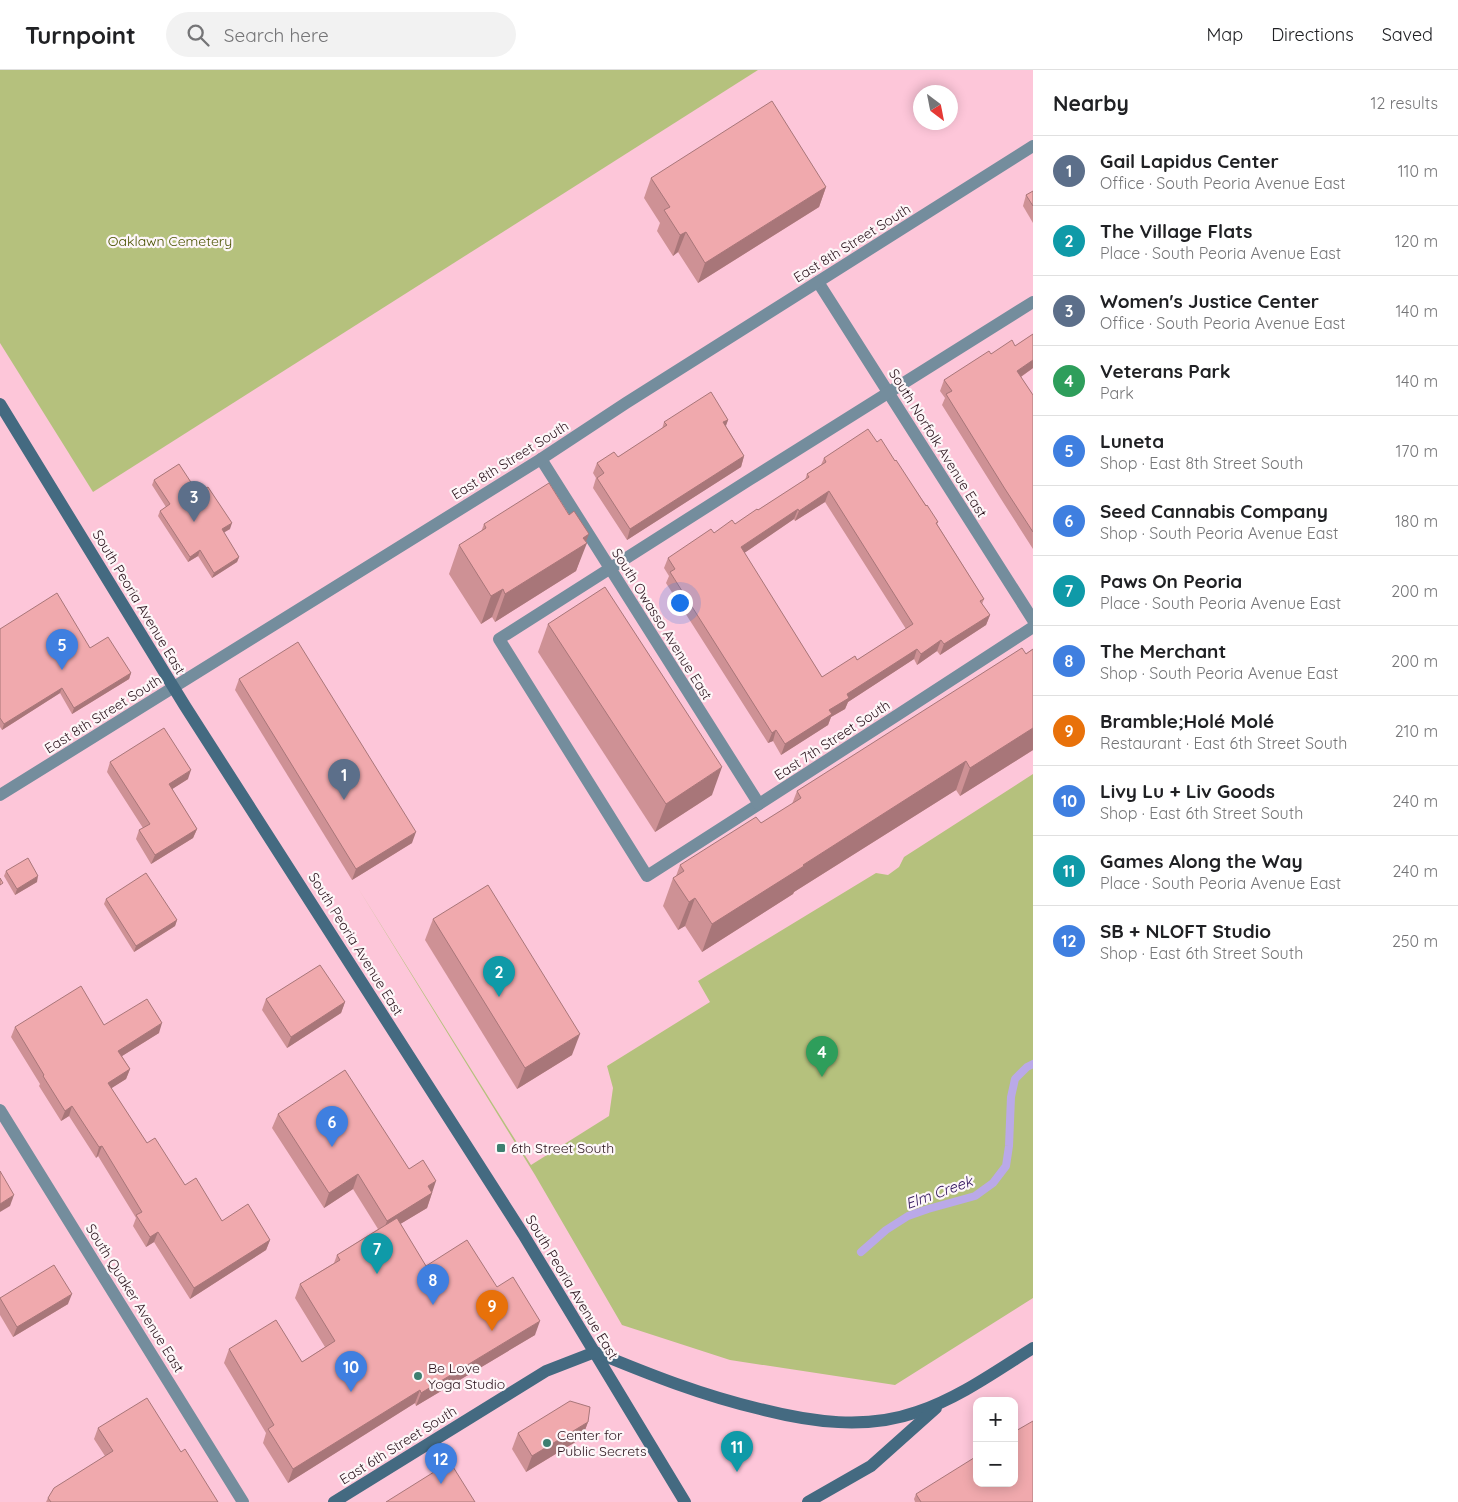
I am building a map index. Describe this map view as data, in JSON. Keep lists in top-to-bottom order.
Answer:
{
  "streets": {
    "main road": ["South Peoria Avenue East", "East 6th Street South"],
    "street": [
      "East 8th Street South",
      "South Norfolk Avenue East",
      "South Owasso Avenue East",
      "East 7th Street South",
      "South Quaker Avenue East"
    ]
  },
  "crossings": [
    ["East 8th Street South", "South Norfolk Avenue East"],
    ["East 8th Street South", "South Peoria Avenue East"],
    ["East 8th Street South", "South Owasso Avenue East"],
    ["South Peoria Avenue East", "East 6th Street South"],
    ["South Owasso Avenue East", "East 7th Street South"]
  ],
  "water": ["Elm Creek"],
  "parks": ["Oaklawn Cemetery"],
  "places": {
    "transit": ["6th Street South"],
    "other": ["Be Love Yoga Studio", "Center for Public Secrets"]
  },
  "north": "bottom right",
  "page": {
    "header": "Turnpoint",
    "search": "Search here",
    "nav": ["Map", "Directions", "Saved"],
    "heading": ["Nearby", "12 results"],
    "list": [
      {
        "mark": "1",
        "name": "Gail Lapidus Center",
        "note": "Office · South Peoria Avenue East",
        "value": "110 m"
      },
      {
        "mark": "2",
        "name": "The Village Flats",
        "note": "Place · South Peoria Avenue East",
        "value": "120 m"
      },
      {
        "mark": "3",
        "name": "Women's Justice Center",
        "note": "Office · South Peoria Avenue East",
        "value": "140 m"
      },
      {
        "mark": "4",
        "name": "Veterans Park",
        "note": "Park",
        "value": "140 m"
      },
      {
        "mark": "5",
        "name": "Luneta",
        "note": "Shop · East 8th Street South",
        "value": "170 m"
      },
      {
        "mark": "6",
        "name": "Seed Cannabis Company",
        "note": "Shop · South Peoria Avenue East",
        "value": "180 m"
      },
      {
        "mark": "7",
        "name": "Paws On Peoria",
        "note": "Place · South Peoria Avenue East",
        "value": "200 m"
      },
      {
        "mark": "8",
        "name": "The Merchant",
        "note": "Shop · South Peoria Avenue East",
        "value": "200 m"
      },
      {
        "mark": "9",
        "name": "Bramble;Holé Molé",
        "note": "Restaurant · East 6th Street South",
        "value": "210 m"
      },
      {
        "mark": "10",
        "name": "Livy Lu + Liv Goods",
        "note": "Shop · East 6th Street South",
        "value": "240 m"
      },
      {
        "mark": "11",
        "name": "Games Along the Way",
        "note": "Place · South Peoria Avenue East",
        "value": "240 m"
      },
      {
        "mark": "12",
        "name": "SB + NLOFT Studio",
        "note": "Shop · East 6th Street South",
        "value": "250 m"
      }
    ],
    "pins": [
      "3",
      "5",
      "1",
      "2",
      "4",
      "6",
      "7",
      "8",
      "9",
      "10",
      "11",
      "12"
    ],
    "map_buttons": ["+", "−"]
  }
}
